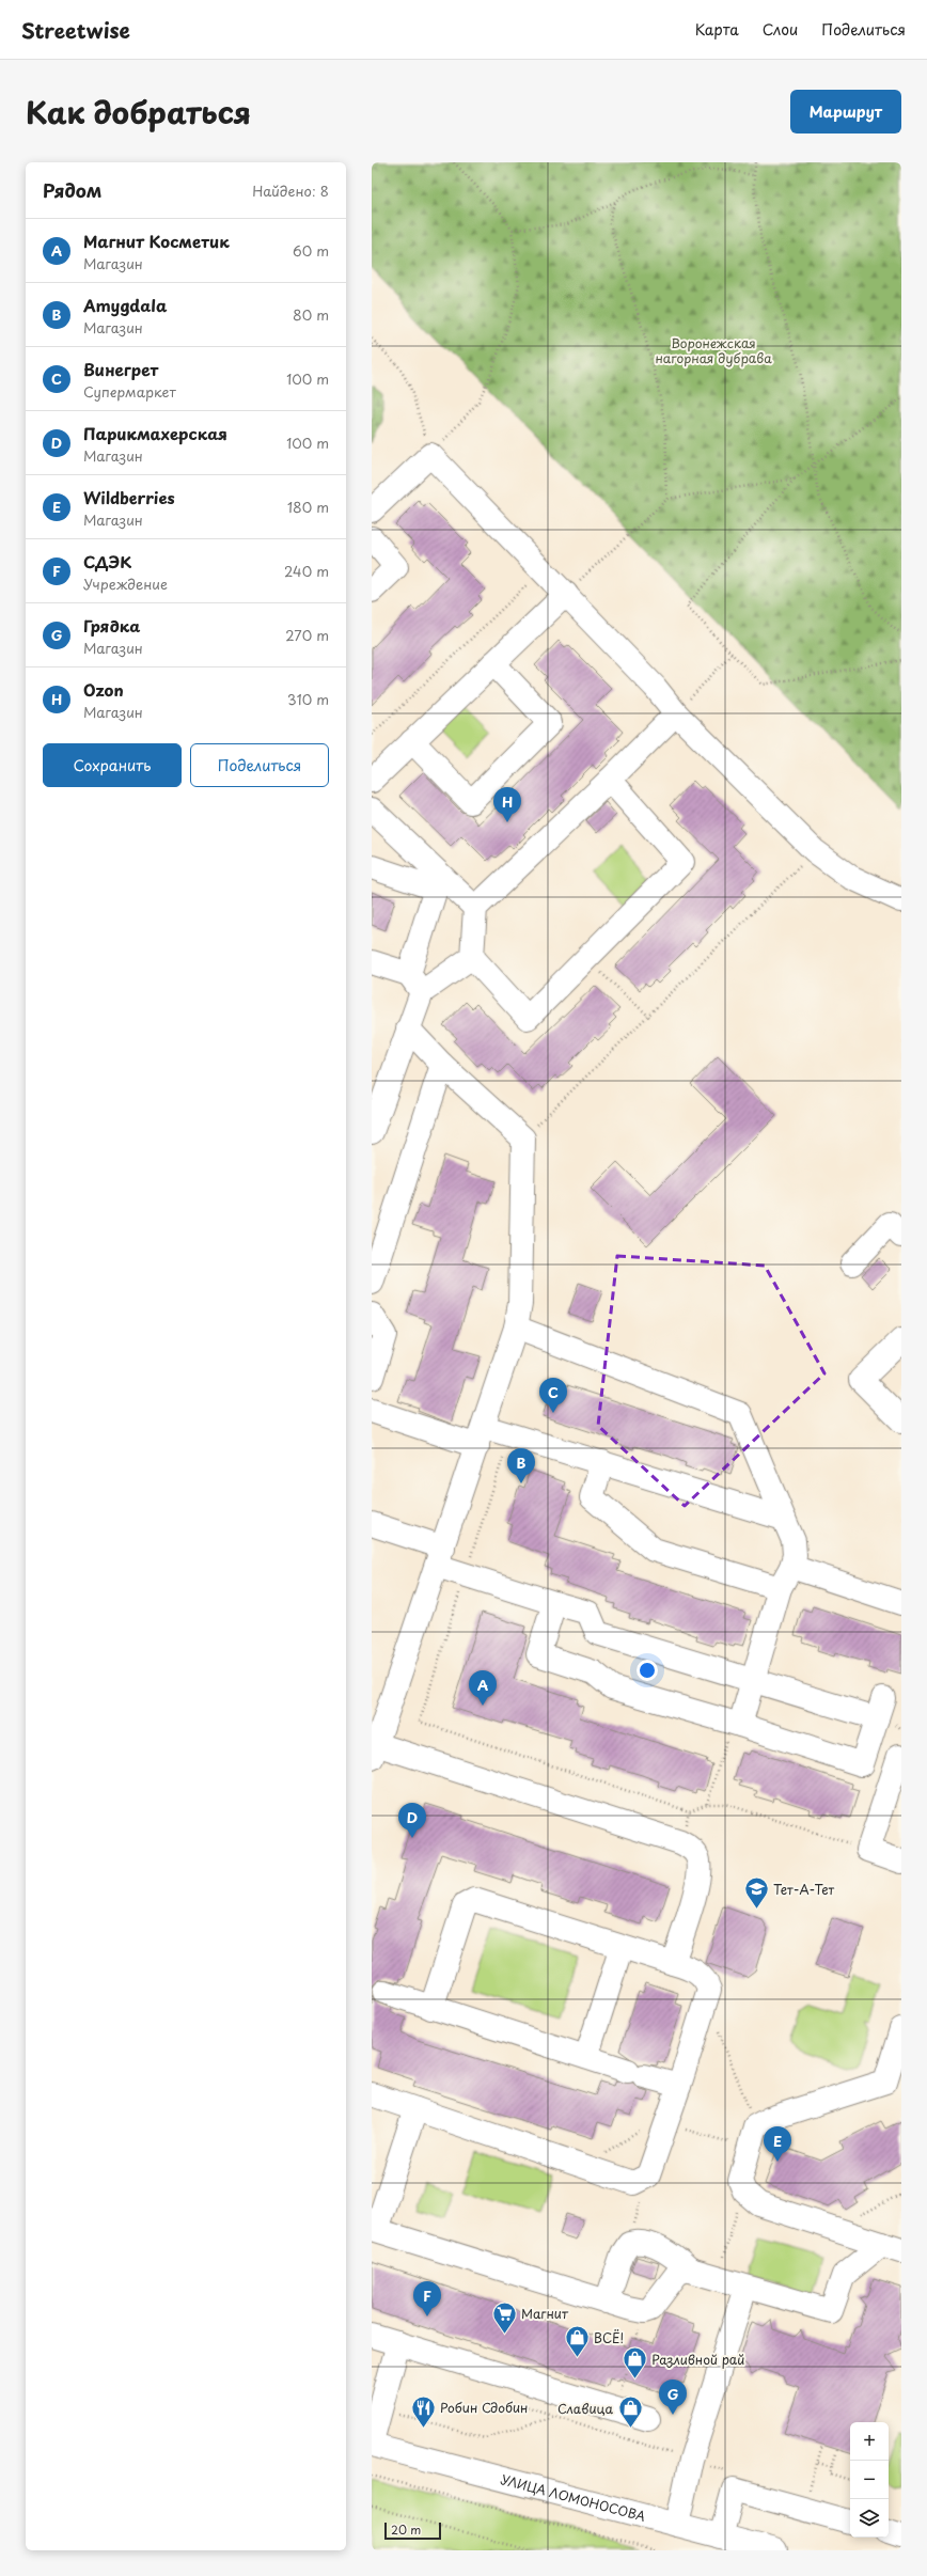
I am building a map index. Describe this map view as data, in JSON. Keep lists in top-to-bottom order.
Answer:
{
  "streets": {
    "street": ["УЛИЦА ЛОМОНОСОВА"]
  },
  "parks": ["Воронежская нагорная дубрава"],
  "places": {
    "school or university": ["Тет-А-Тет"],
    "supermarket": ["Магнит"],
    "shop": ["ВСЁ!", "Разливной рай", "Славица"],
    "restaurant": ["Робин Сдобин"]
  },
  "scale_bar": "20 m",
  "page": {
    "header": "Streetwise",
    "nav": ["Карта", "Слои", "Поделиться"],
    "title": "Как добраться",
    "buttons": [
      "Маршрут",
      ["Сохранить", "Поделиться"]
    ],
    "heading": ["Рядом", "Найдено: 8"],
    "list": [
      {
        "mark": "A",
        "name": "Магнит Косметик",
        "note": "Магазин",
        "value": "60 m"
      },
      {
        "mark": "B",
        "name": "Amygdala",
        "note": "Магазин",
        "value": "80 m"
      },
      {
        "mark": "C",
        "name": "Винегрет",
        "note": "Супермаркет",
        "value": "100 m"
      },
      {
        "mark": "D",
        "name": "Парикмахерская",
        "note": "Магазин",
        "value": "100 m"
      },
      {
        "mark": "E",
        "name": "Wildberries",
        "note": "Магазин",
        "value": "180 m"
      },
      {
        "mark": "F",
        "name": "СДЭК",
        "note": "Учреждение",
        "value": "240 m"
      },
      {
        "mark": "G",
        "name": "Грядка",
        "note": "Магазин",
        "value": "270 m"
      },
      {
        "mark": "H",
        "name": "Ozon",
        "note": "Магазин",
        "value": "310 m"
      }
    ],
    "pins": [
      "H",
      "C",
      "B",
      "A",
      "D",
      "E",
      "F",
      "G"
    ],
    "map_buttons": ["+", "−"],
    "scale": "20 m"
  }
}
